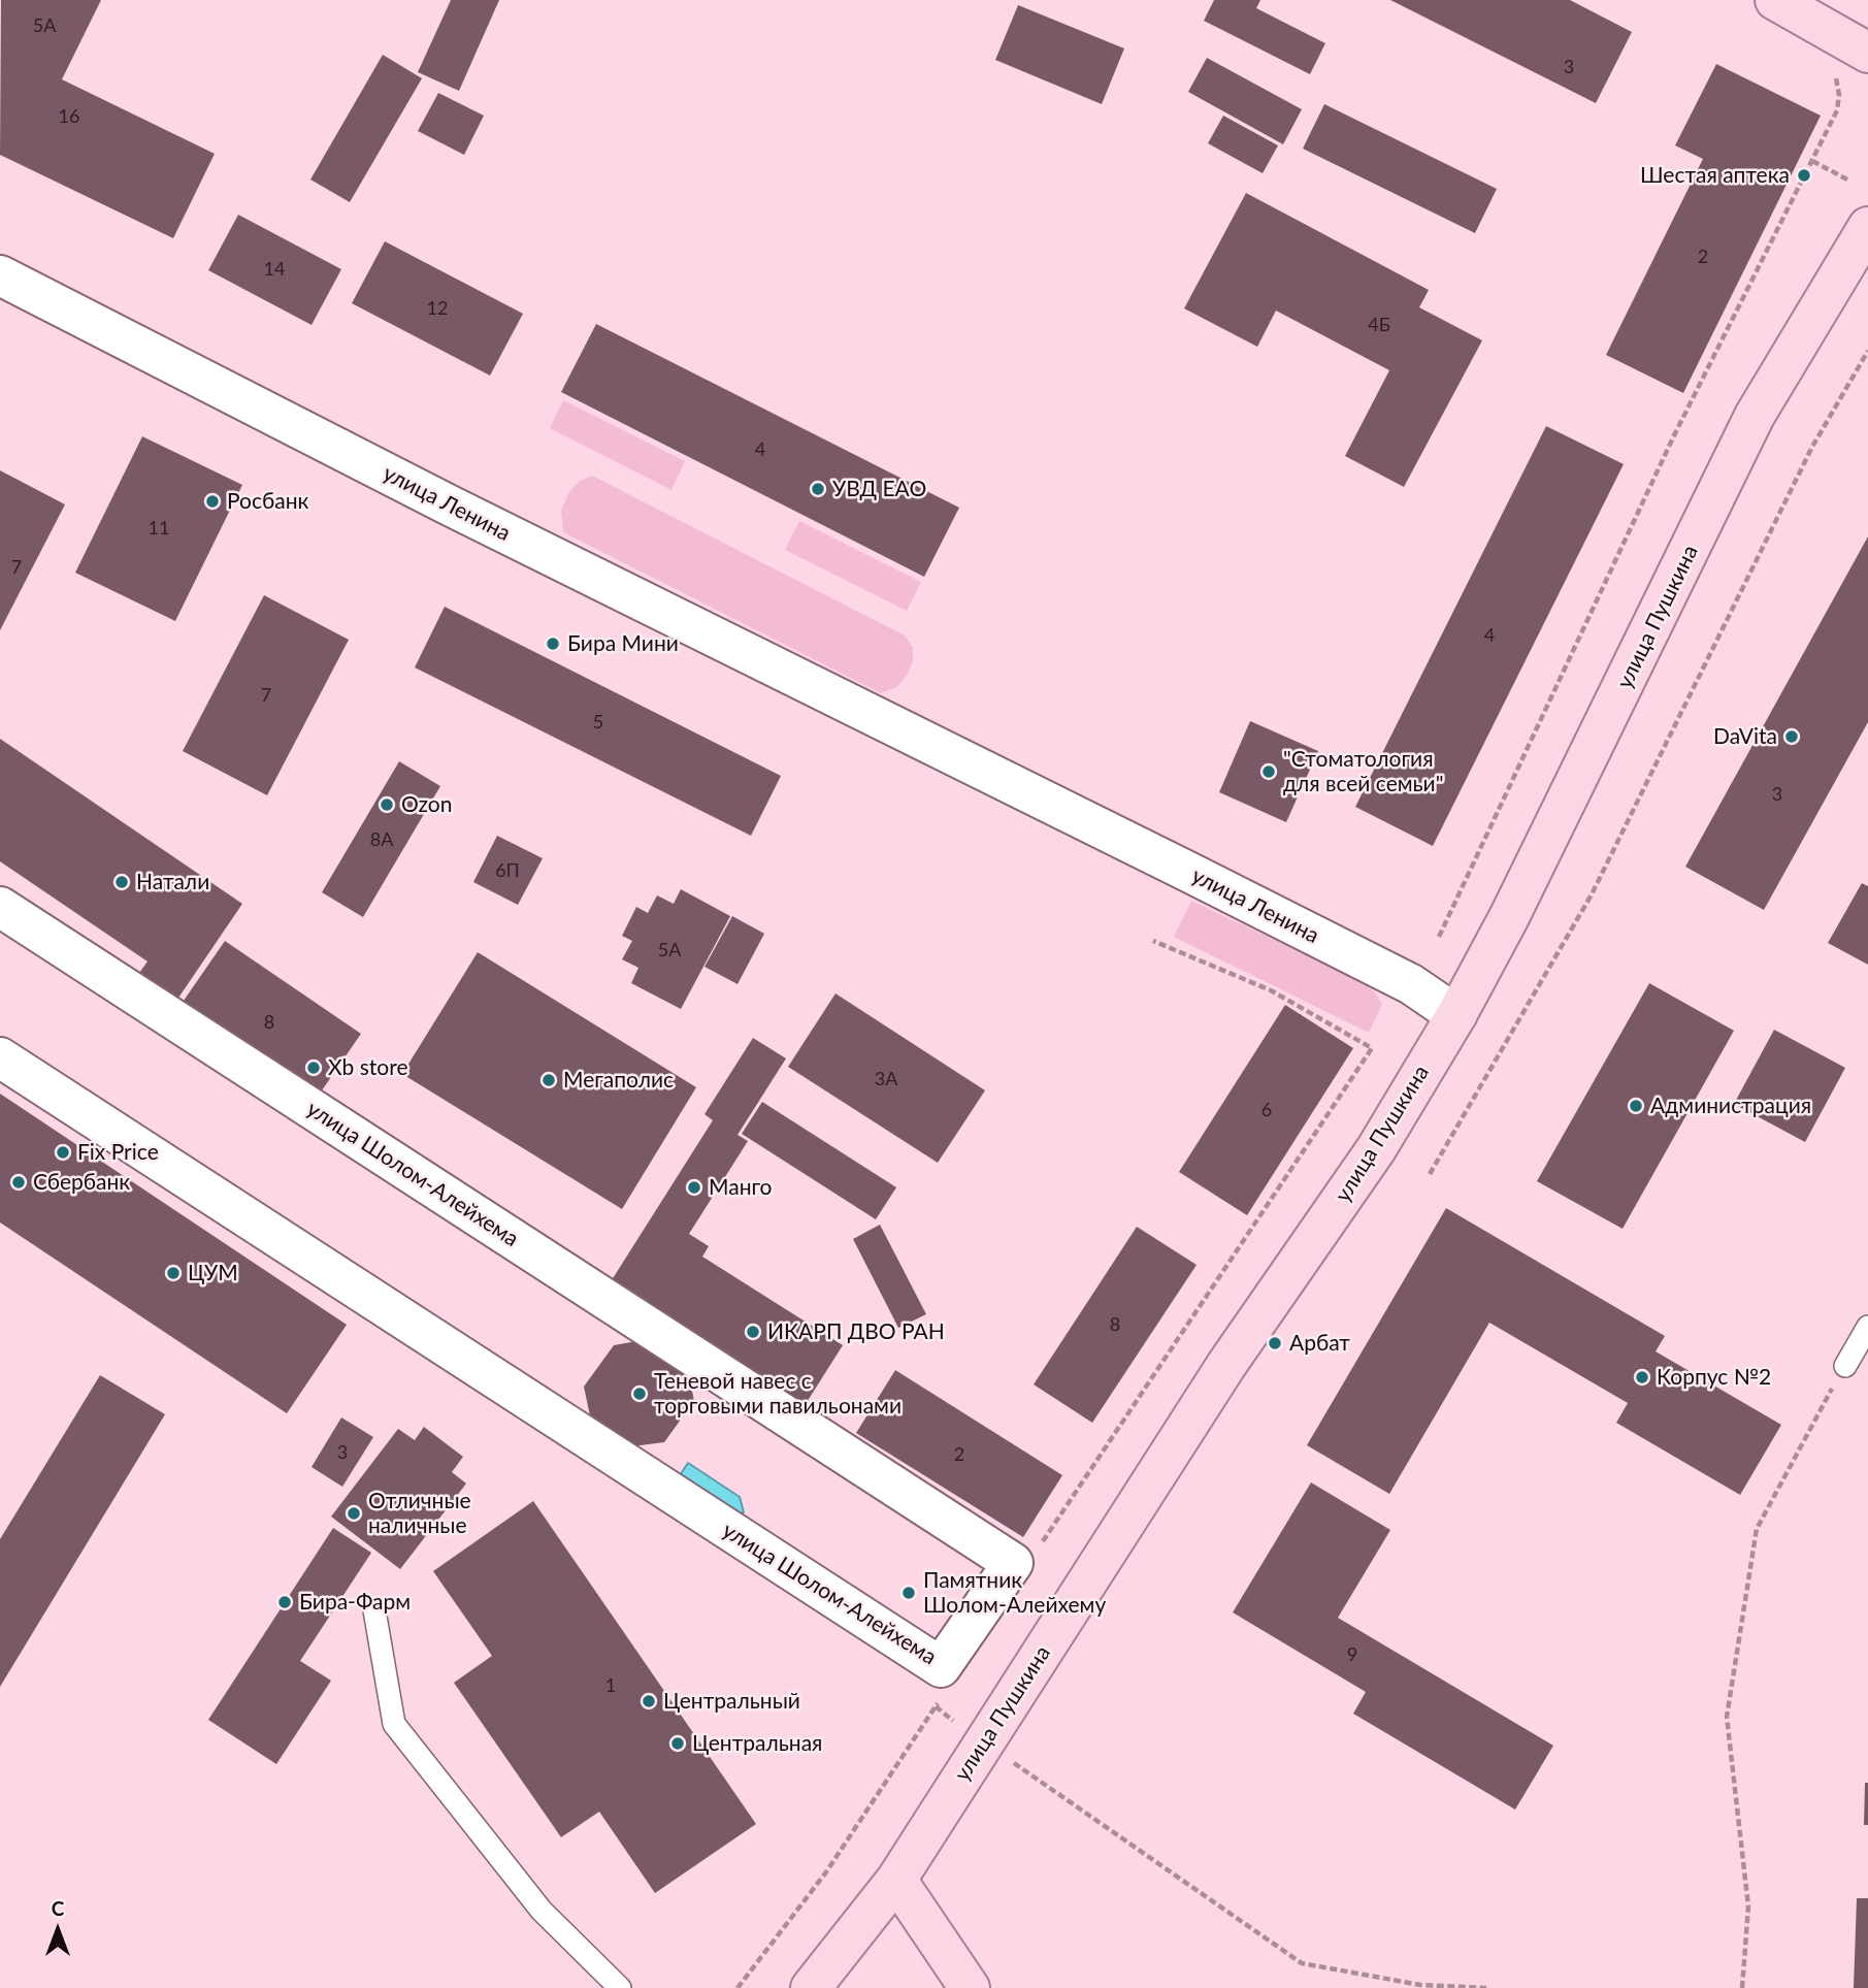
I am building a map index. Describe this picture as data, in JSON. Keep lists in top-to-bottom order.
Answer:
{
  "streets": {
    "main road": ["улица Пушкина"],
    "street": ["улица Ленина", "улица Шолом-Алейхема"]
  },
  "crossings": [
    ["улица Ленина", "улица Пушкина"]
  ],
  "places": [
    "Шестая аптека",
    "УВД ЕАО",
    "Росбанк",
    "Бира Мини",
    "DaVita",
    "\"Стоматология для всей семьи\"",
    "Ozon",
    "Натали",
    "Xb store",
    "Мегаполис",
    "Администрация",
    "Fix Price",
    "Сбербанк",
    "Манго",
    "ЦУМ",
    "ИКАРП ДВО РАН",
    "Арбат",
    "Корпус №2",
    "Теневой навес с торговыми павильонами",
    "Отличные наличные",
    "Памятник Шолом-Алейхему",
    "Бира-Фарм",
    "Центральный",
    "Центральная"
  ],
  "house_numbers": [
    "5А",
    "3",
    "16",
    "2",
    "14",
    "12",
    "4Б",
    "4",
    "11",
    "7",
    "4",
    "7",
    "5",
    "3",
    "8А",
    "6П",
    "5А",
    "8",
    "3А",
    "6",
    "8",
    "3",
    "2",
    "9",
    "1"
  ],
  "north": "top"
}
